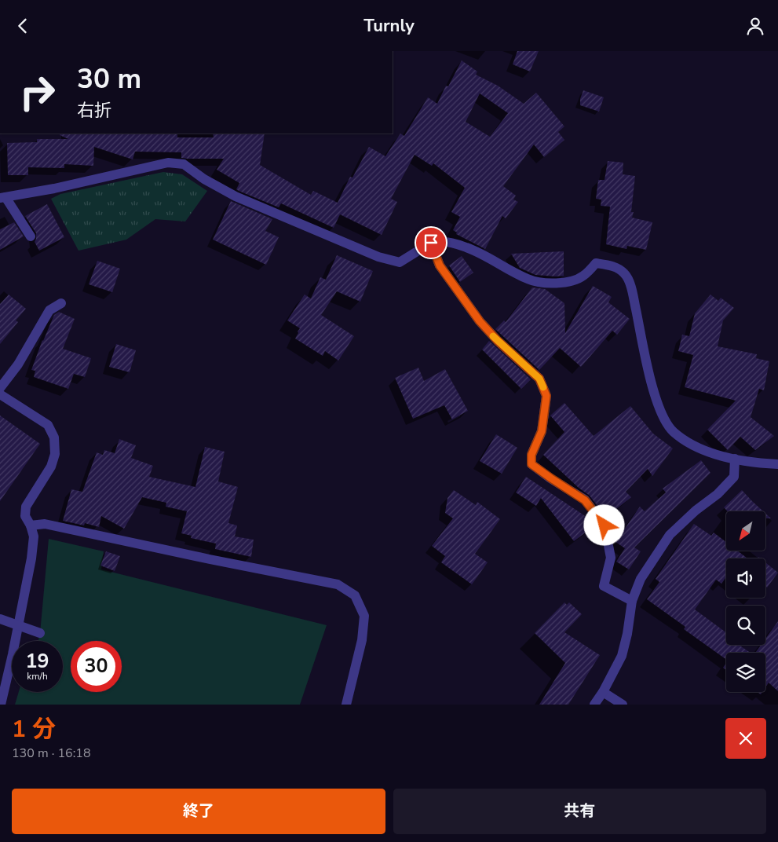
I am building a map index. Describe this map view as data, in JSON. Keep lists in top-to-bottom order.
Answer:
{
  "north": "bottom left",
  "page": {
    "header": "Turnly",
    "turn": ["30 m", "右折"],
    "speed": "19 km/h",
    "limit": "30",
    "heading": ["1 分", "130 m · 16:18"],
    "buttons": ["終了", "共有"]
  }
}
